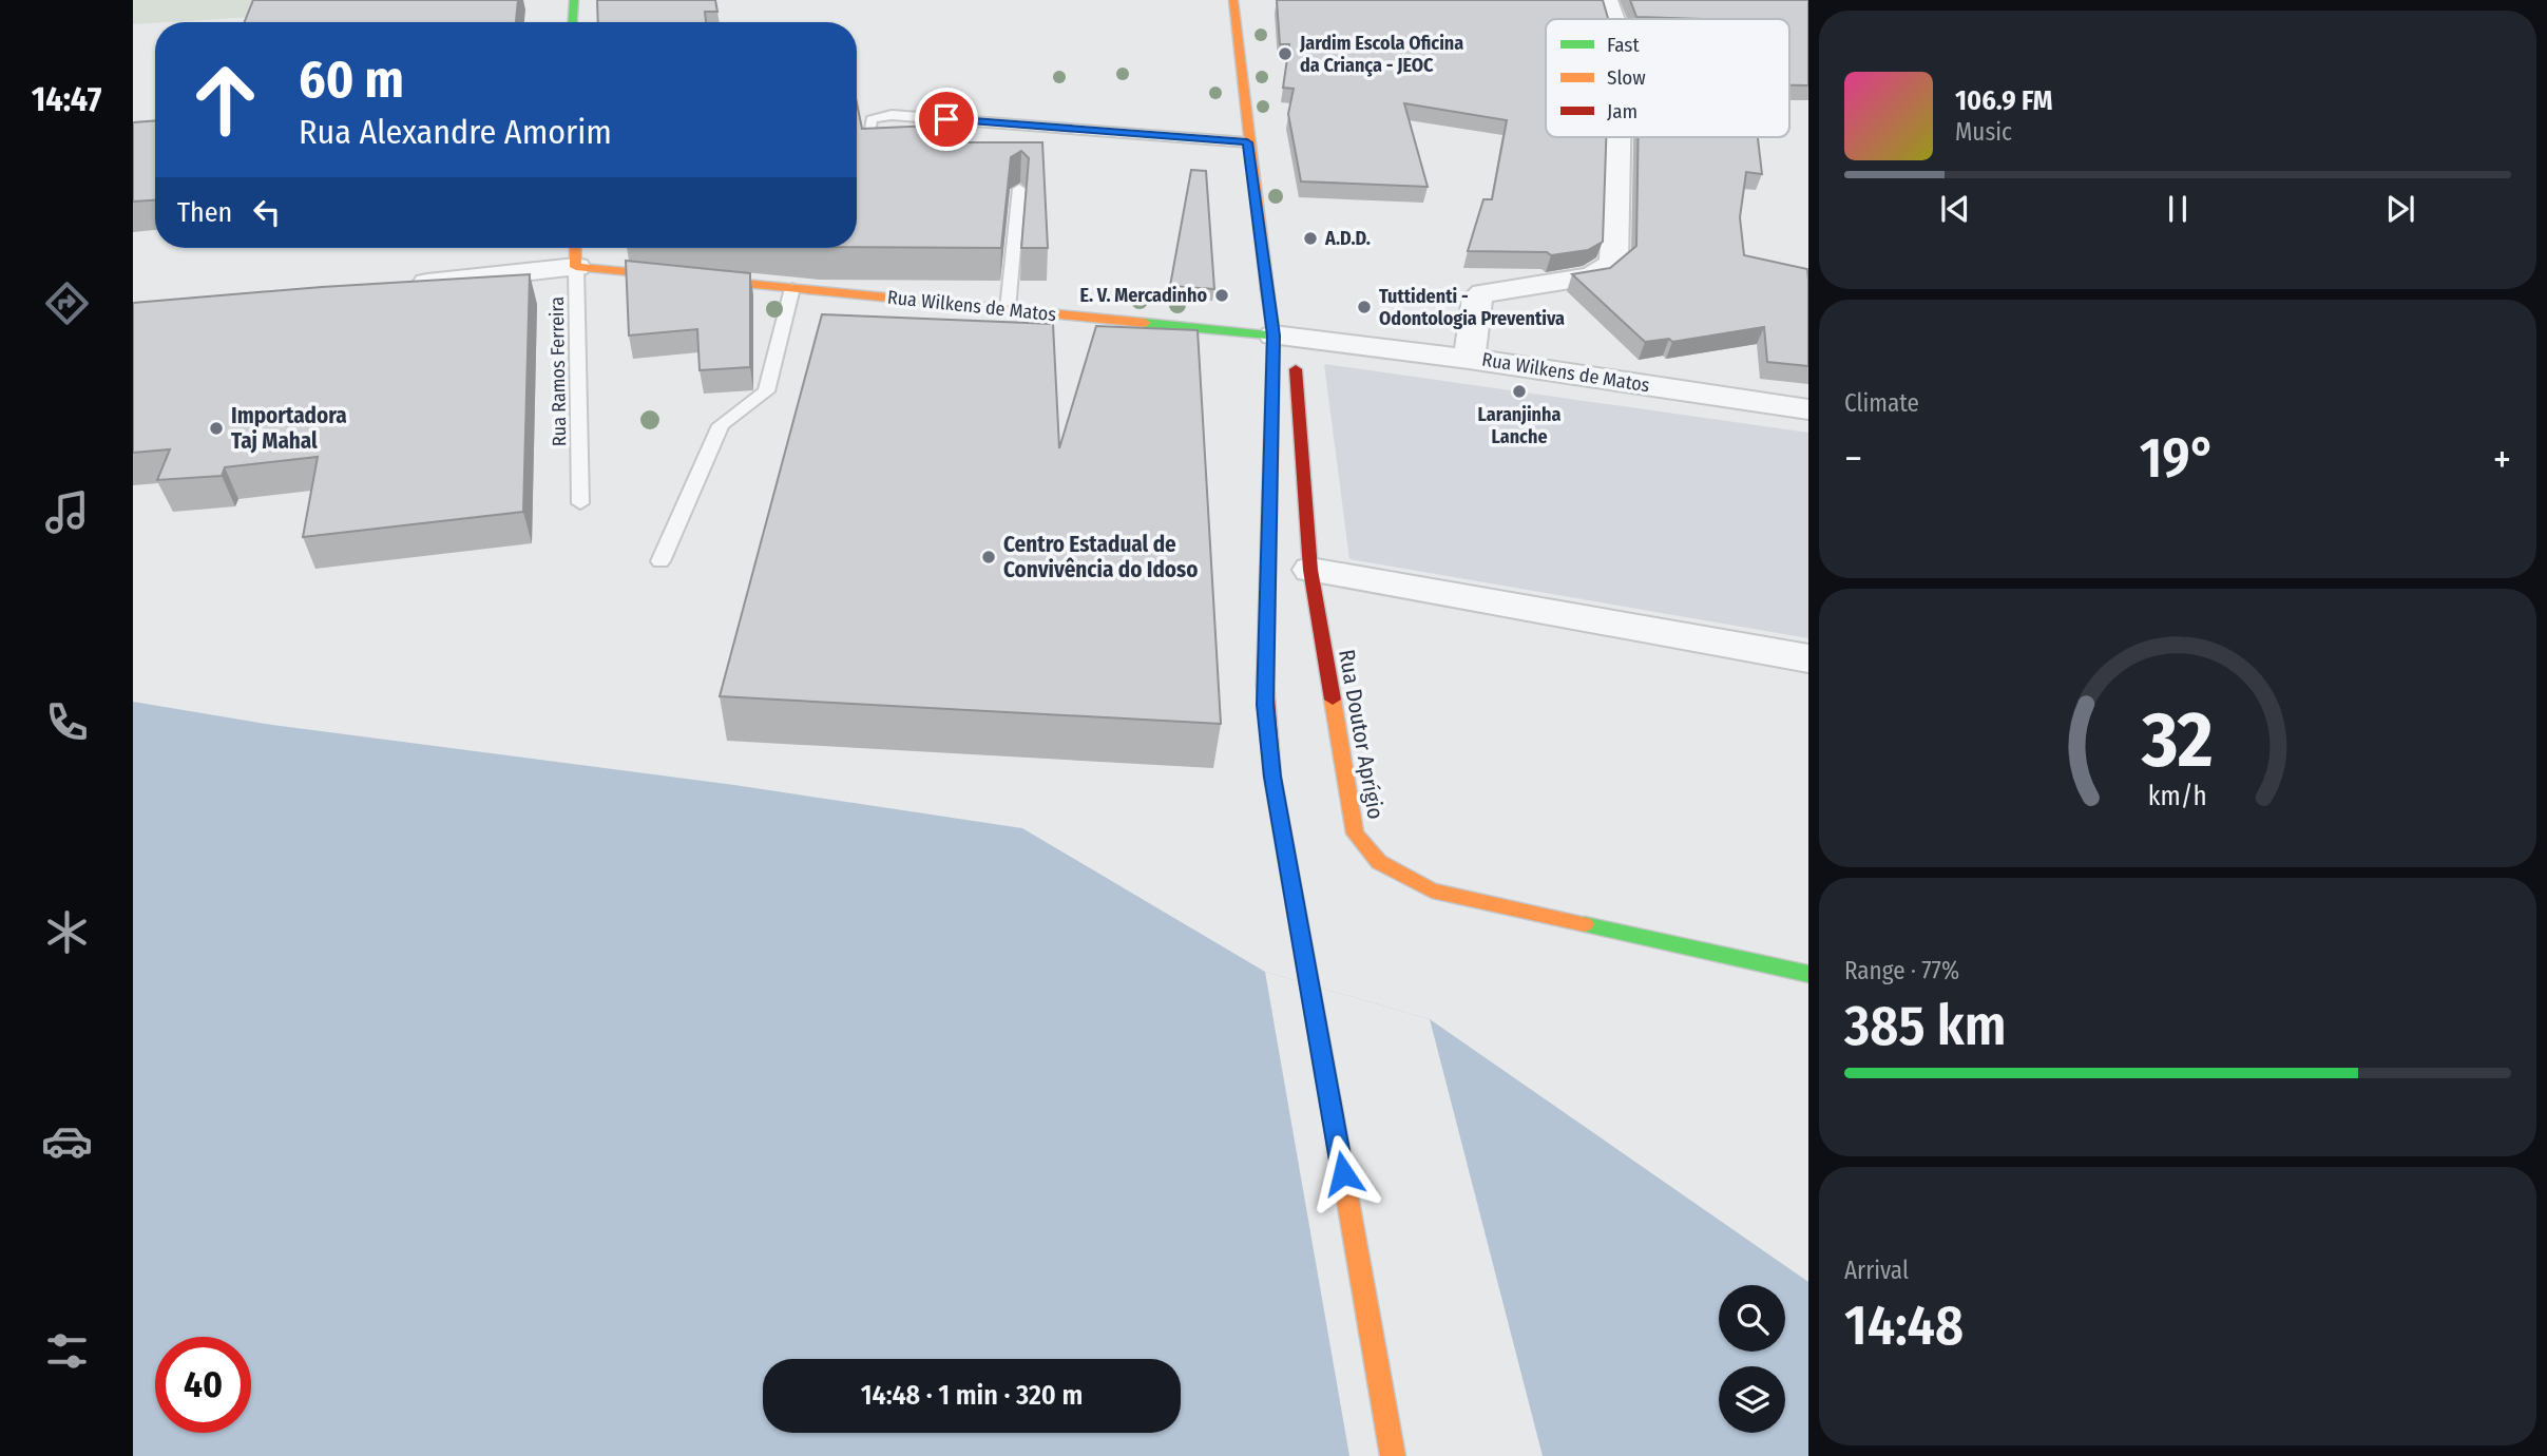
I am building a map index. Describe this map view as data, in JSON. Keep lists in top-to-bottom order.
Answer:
{
  "streets": {
    "street": ["Rua Wilkens de Matos", "Rua Doutor Aprígio"],
    "lane": ["Rua Ramos Ferreira"]
  },
  "crossings": [
    ["Rua Wilkens de Matos", "Rua Ramos Ferreira"],
    ["Rua Wilkens de Matos", "Rua Doutor Aprígio"]
  ],
  "places": [
    "Jardim Escola Oficina da Criança - JEOC",
    "A.D.D.",
    "E. V. Mercadinho",
    "Tuttidenti - Odontologia Preventiva",
    "Laranjinha Lanche",
    "Importadora Taj Mahal",
    "Centro Estadual de Convivência do Idoso"
  ],
  "legend": ["Fast", "Slow", "Jam"],
  "page": {
    "tabs": "14:47",
    "turn": ["60 m", "Rua Alexandre Amorim"],
    "song": ["106.9 FM", "Music"],
    "then": "Then",
    "tile": [
      "Climate",
      ["Range · 77%", "385 km"],
      ["Arrival", "14:48"]
    ],
    "heat": ["−", "19°", "+"],
    "limit": "40",
    "trip": "14:48 · 1 min · 320 m",
    "gauge": ["32", "km/h"]
  }
}
